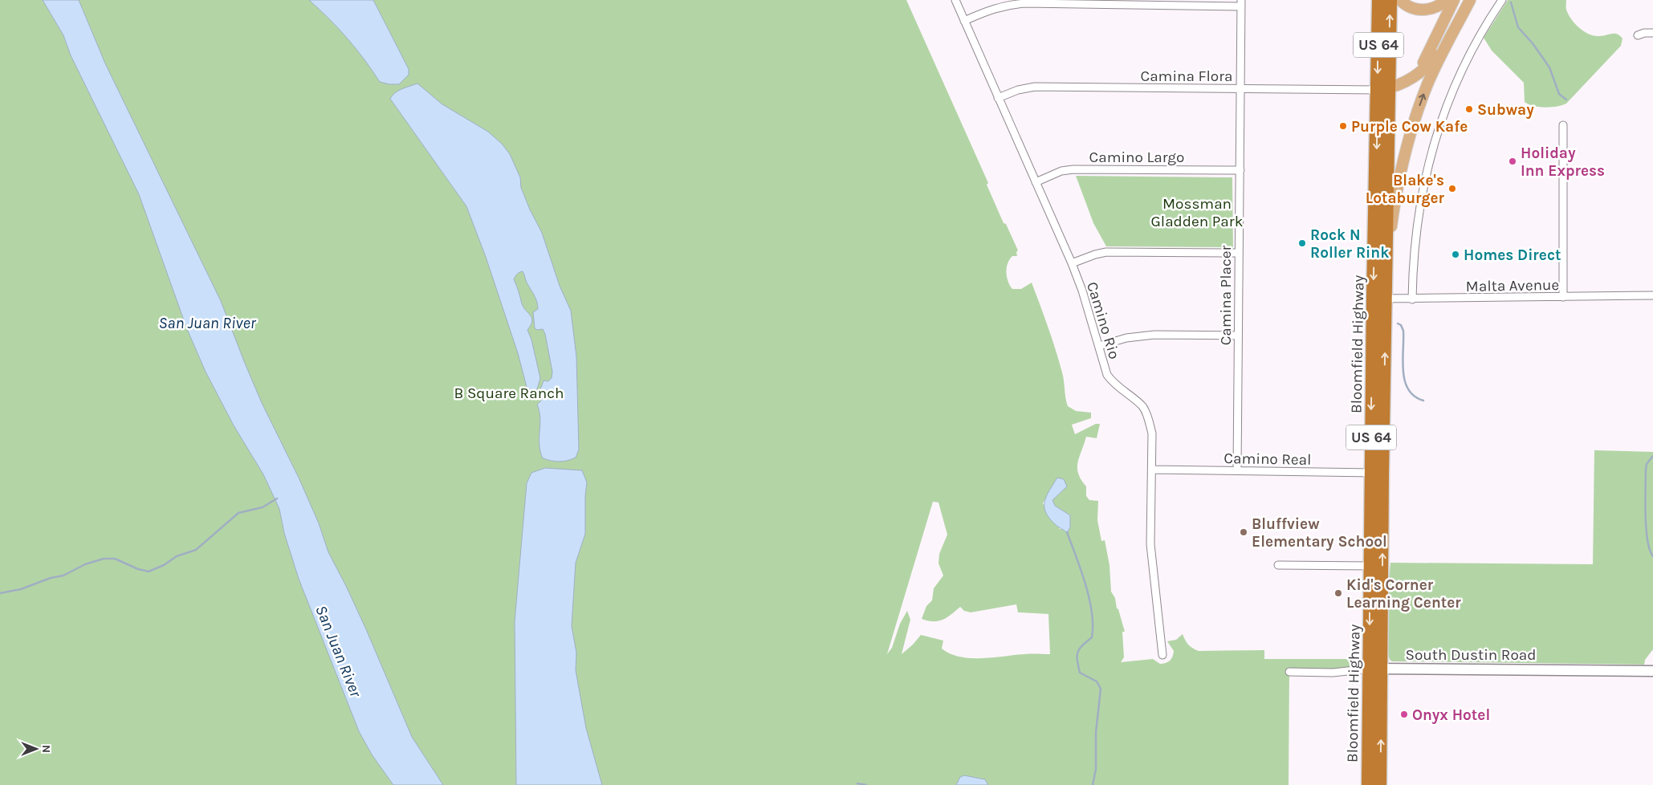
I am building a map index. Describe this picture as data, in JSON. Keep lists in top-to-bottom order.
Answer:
{
  "streets": {
    "highway": ["US 64", "Bloomfield Highway"],
    "street": [
      "Camina Flora",
      "Camino Largo",
      "Malta Avenue",
      "Camina Placer",
      "Camino Rio",
      "Camino Real",
      "South Dustin Road"
    ]
  },
  "crossings": [
    ["Camina Flora", "Camina Placer"],
    ["Camina Flora", "Camino Rio"],
    ["Camina Flora", "Bloomfield Highway"],
    ["Camino Largo", "Camina Placer"],
    ["Camino Largo", "Camino Rio"],
    ["Malta Avenue", "Bloomfield Highway"],
    ["Camina Placer", "Camino Real"],
    ["Camino Rio", "Camino Real"],
    ["Bloomfield Highway", "Camino Real"],
    ["Bloomfield Highway", "South Dustin Road"]
  ],
  "water": ["San Juan River"],
  "parks": ["Mossman Gladden Park", "B Square Ranch"],
  "places": [
    "Subway",
    "Purple Cow Kafe",
    "Holiday Inn Express",
    "Blake's Lotaburger",
    "Rock N Roller Rink",
    "Homes Direct",
    "Bluffview Elementary School",
    "Kid's Corner Learning Center",
    "Onyx Hotel"
  ],
  "north": "right"
}
